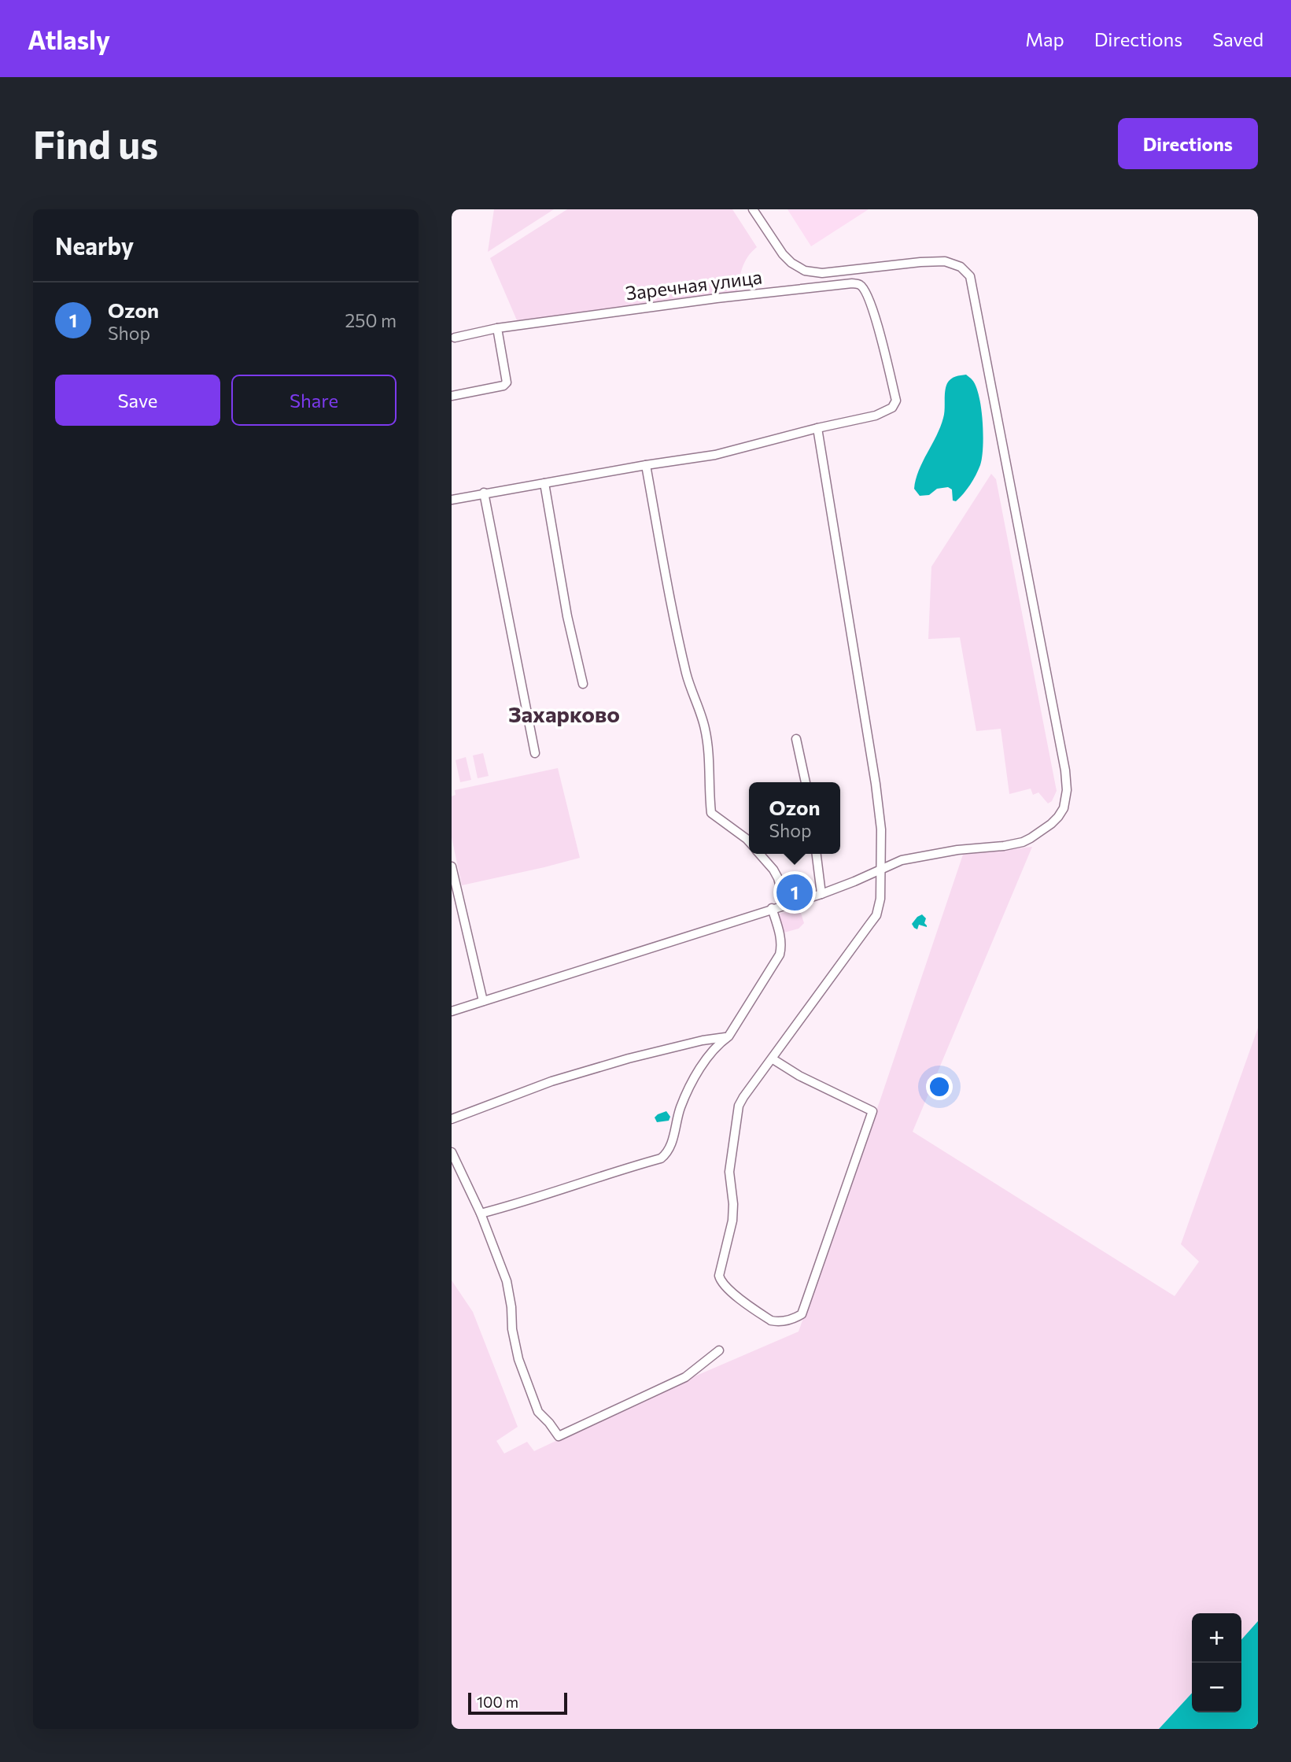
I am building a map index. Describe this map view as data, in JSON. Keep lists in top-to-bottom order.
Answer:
{
  "streets": {
    "street": ["Заречная улица"]
  },
  "districts": ["Захарково"],
  "scale_bar": "100 m",
  "page": {
    "header": "Atlasly",
    "nav": ["Map", "Directions", "Saved"],
    "buttons": [
      "Directions",
      ["Save", "Share"]
    ],
    "title": "Find us",
    "heading": "Nearby",
    "list": [
      {
        "mark": "1",
        "name": "Ozon",
        "note": "Shop",
        "value": "250 m"
      }
    ],
    "popup": ["Ozon", "Shop"],
    "pins": "1",
    "map_buttons": ["+", "−"],
    "scale": "100 m"
  }
}
